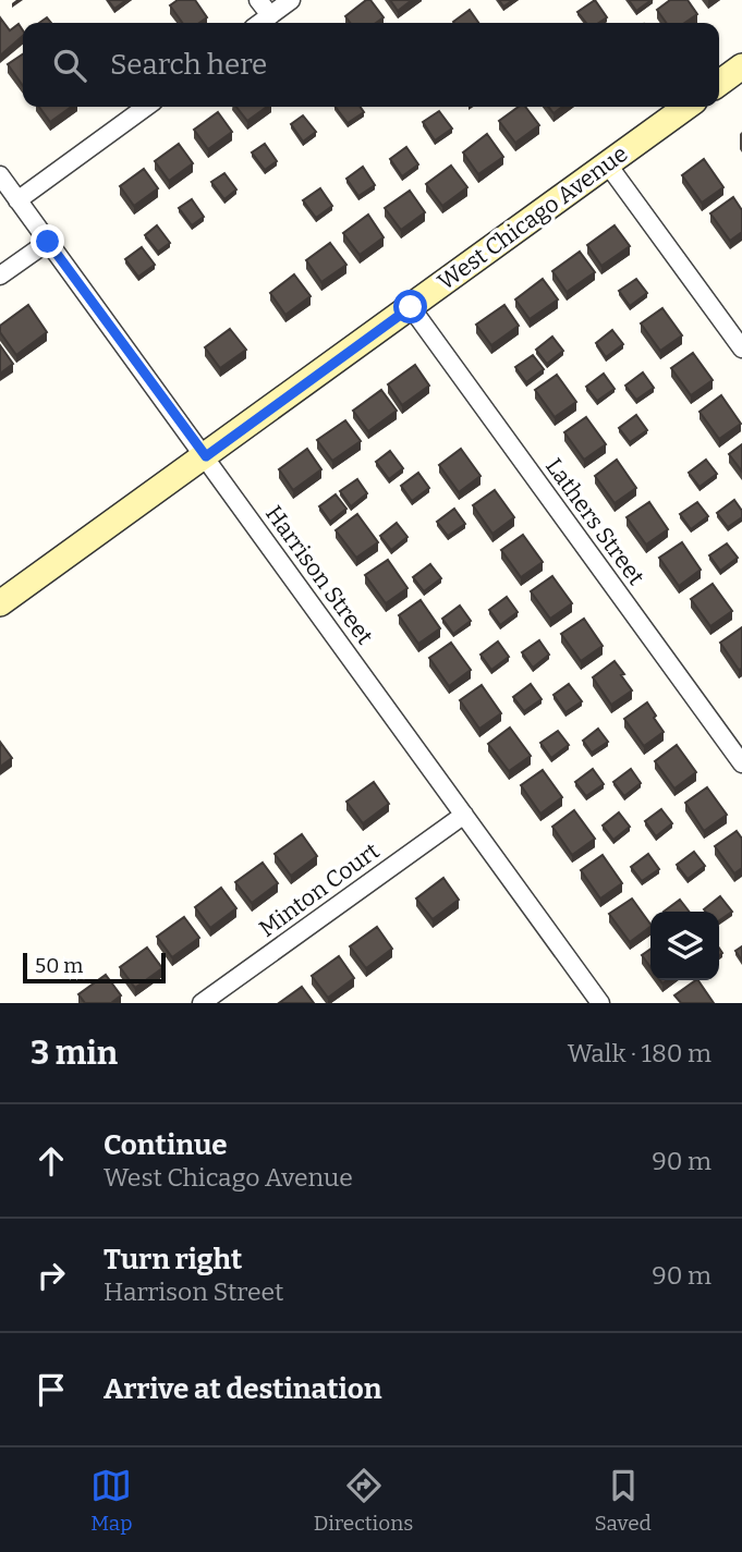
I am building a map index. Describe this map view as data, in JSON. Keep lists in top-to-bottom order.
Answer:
{
  "streets": {
    "street": [
      "West Chicago Avenue",
      "Lathers Street",
      "Harrison Street",
      "Minton Court"
    ]
  },
  "crossings": [
    ["West Chicago Avenue", "Lathers Street"],
    ["West Chicago Avenue", "Harrison Street"],
    ["Harrison Street", "Minton Court"]
  ],
  "scale_bar": "50 m",
  "page": {
    "search": "Search here",
    "scale": "50 m",
    "heading": ["3 min", "Walk · 180 m"],
    "list": [
      ["Continue", "West Chicago Avenue", "90 m"],
      ["Turn right", "Harrison Street", "90 m"],
      "Arrive at destination"
    ],
    "nav": ["Map", "Directions", "Saved"]
  }
}
